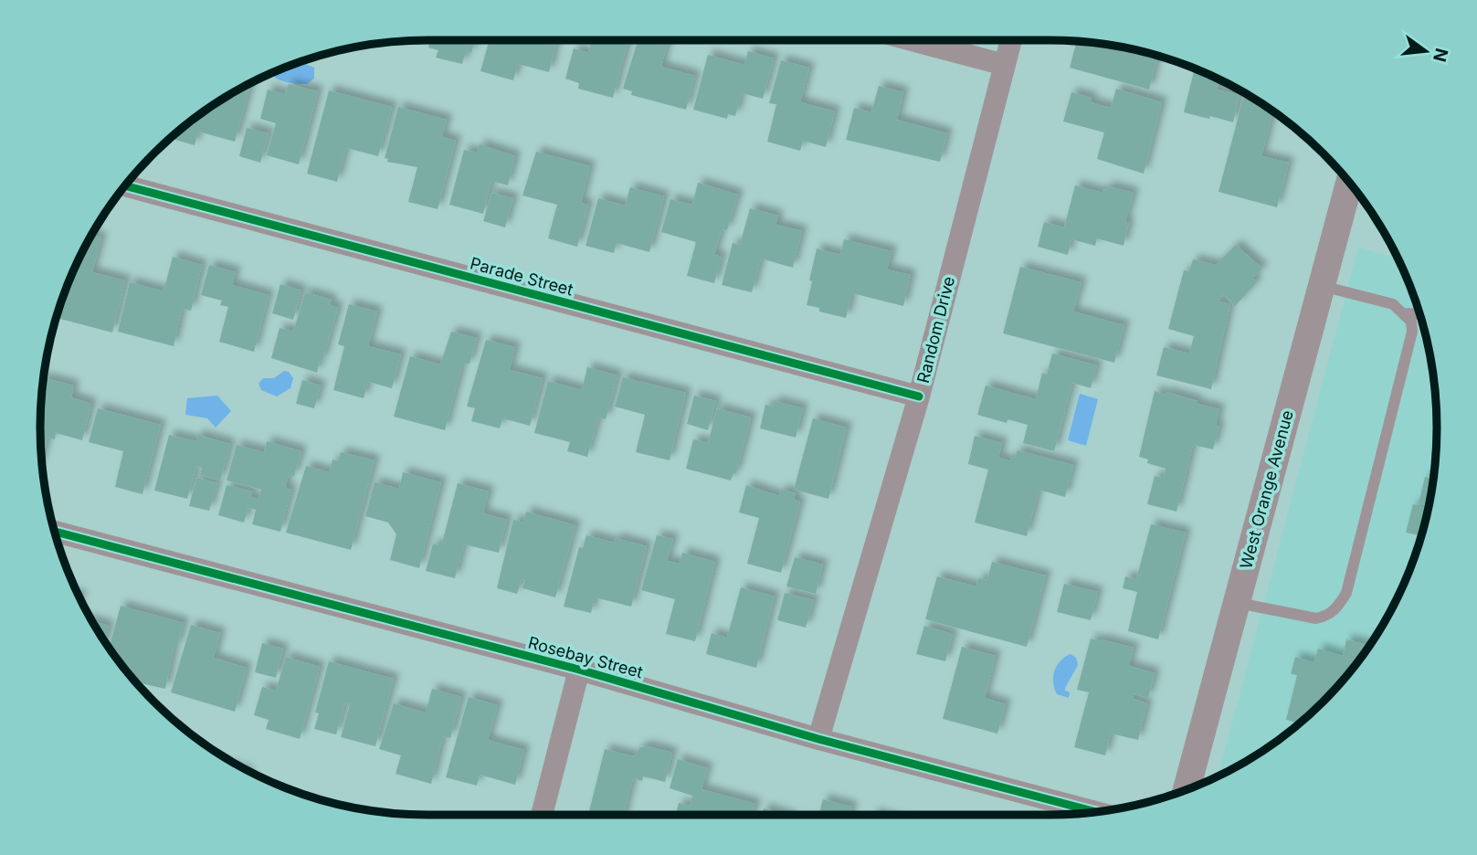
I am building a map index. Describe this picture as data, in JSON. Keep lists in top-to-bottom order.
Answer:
{
  "streets": {
    "street": [
      "Parade Street",
      "Random Drive",
      "West Orange Avenue",
      "Rosebay Street"
    ]
  },
  "crossings": [
    ["Parade Street", "Random Drive"],
    ["Random Drive", "Rosebay Street"]
  ],
  "north": "right"
}
